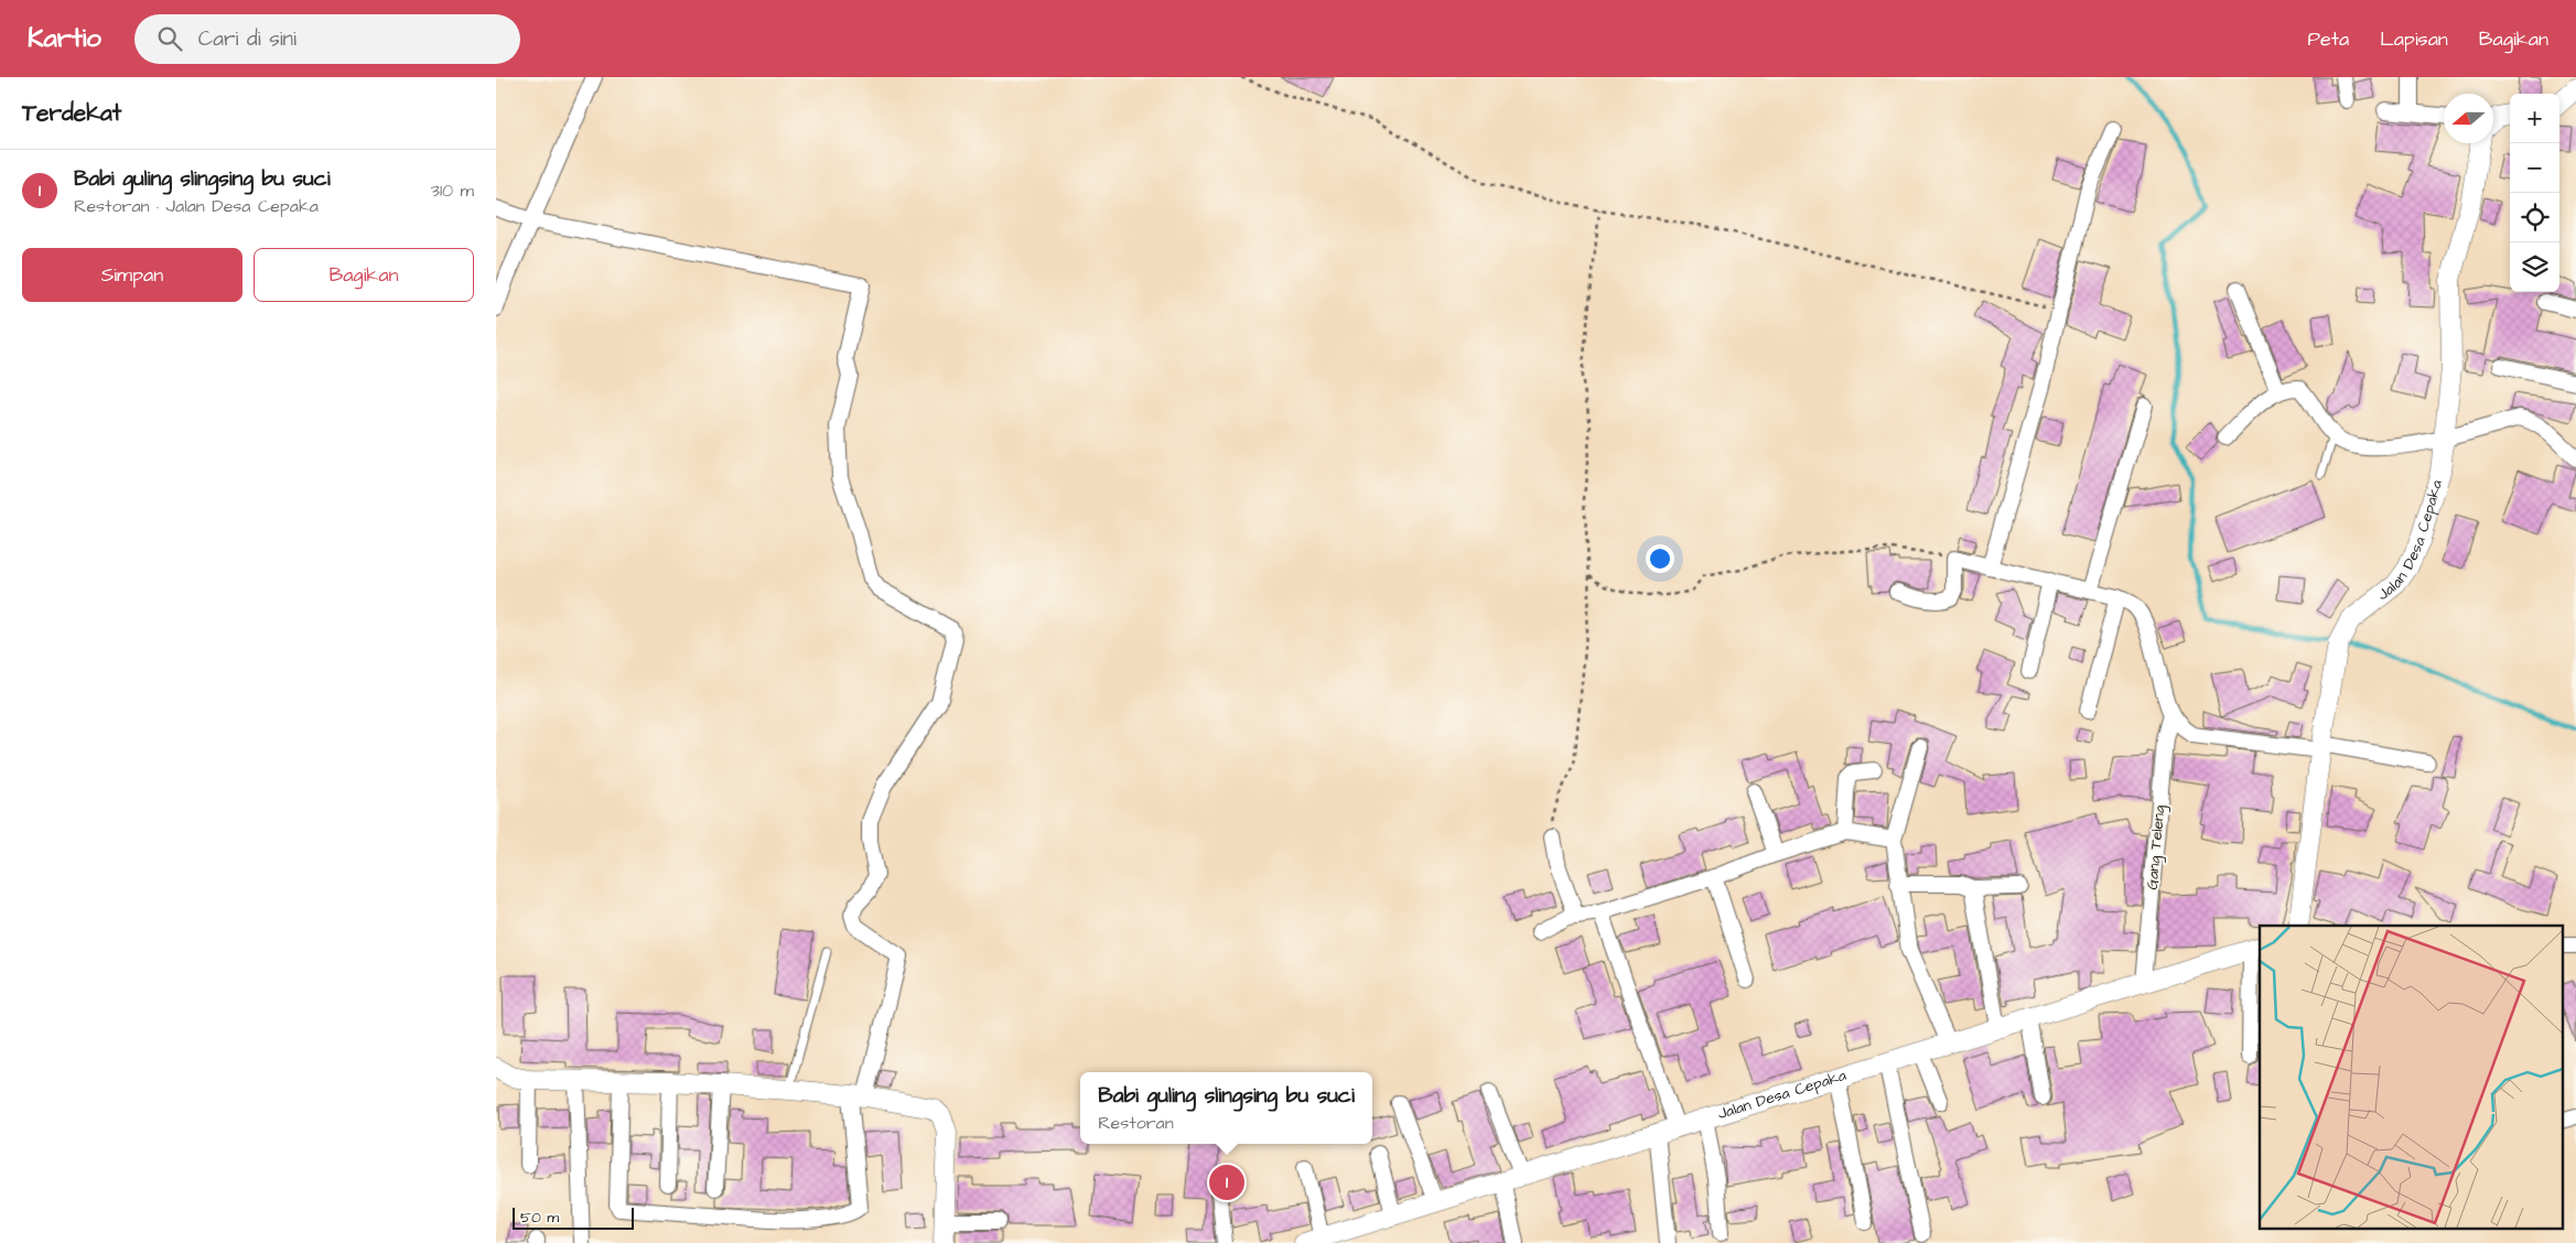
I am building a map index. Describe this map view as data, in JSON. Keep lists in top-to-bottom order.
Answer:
{
  "streets": {
    "street": ["Jalan Desa Cepaka", "Gang Teleng"]
  },
  "crossings": [
    ["Jalan Desa Cepaka", "Gang Teleng"]
  ],
  "scale_bar": "50 m",
  "north": "left",
  "page": {
    "header": "Kartio",
    "search": "Cari di sini",
    "nav": ["Peta", "Lapisan", "Bagikan"],
    "heading": "Terdekat",
    "map_buttons": ["+", "−"],
    "list": [
      {
        "mark": "1",
        "name": "Babi guling slingsing bu suci",
        "note": "Restoran · Jalan Desa Cepaka",
        "value": "310 m"
      }
    ],
    "buttons": ["Simpan", "Bagikan"],
    "popup": ["Babi guling slingsing bu suci", "Restoran"],
    "pins": "1",
    "scale": "50 m"
  }
}
